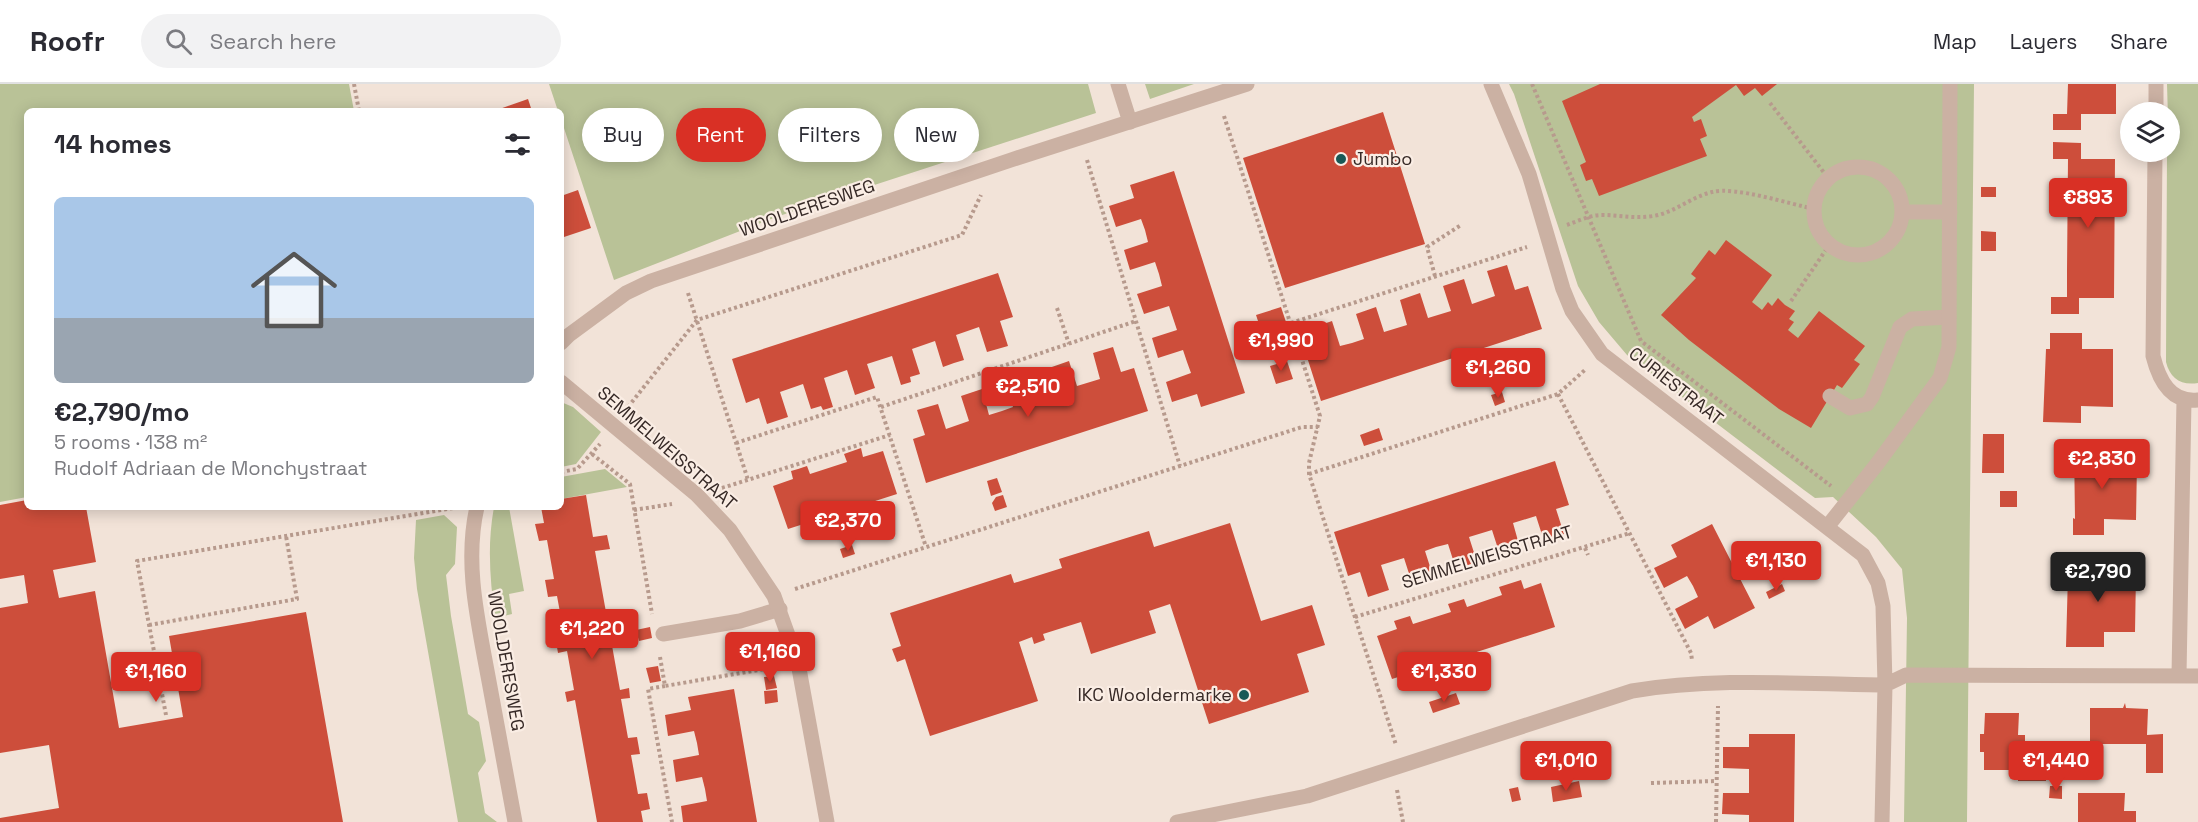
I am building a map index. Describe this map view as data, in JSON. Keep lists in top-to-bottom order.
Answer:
{
  "streets": {
    "street": ["WOOLDERESWEG", "CURIESTRAAT", "SEMMELWEISSTRAAT"]
  },
  "places": ["Jumbo", "IKC Wooldermarke"],
  "page": {
    "header": "Roofr",
    "search": "Search here",
    "nav": ["Map", "Layers", "Share"],
    "chip": [
      "Buy",
      "Rent",
      "Filters",
      "New"
    ],
    "heading": "14 homes",
    "price": [
      "€893",
      "€1,990",
      "€1,260",
      "€2,510",
      "€2,830",
      "€2,370",
      "€1,130",
      "€2,790",
      "€1,220",
      "€1,160",
      "€1,160",
      "€1,330",
      "€1,010",
      "€1,440"
    ],
    "list": [
      {
        "name": "€2,790/mo",
        "note": "5 rooms · 138 m² · Rudolf Adriaan de Monchystraat"
      }
    ]
  }
}
